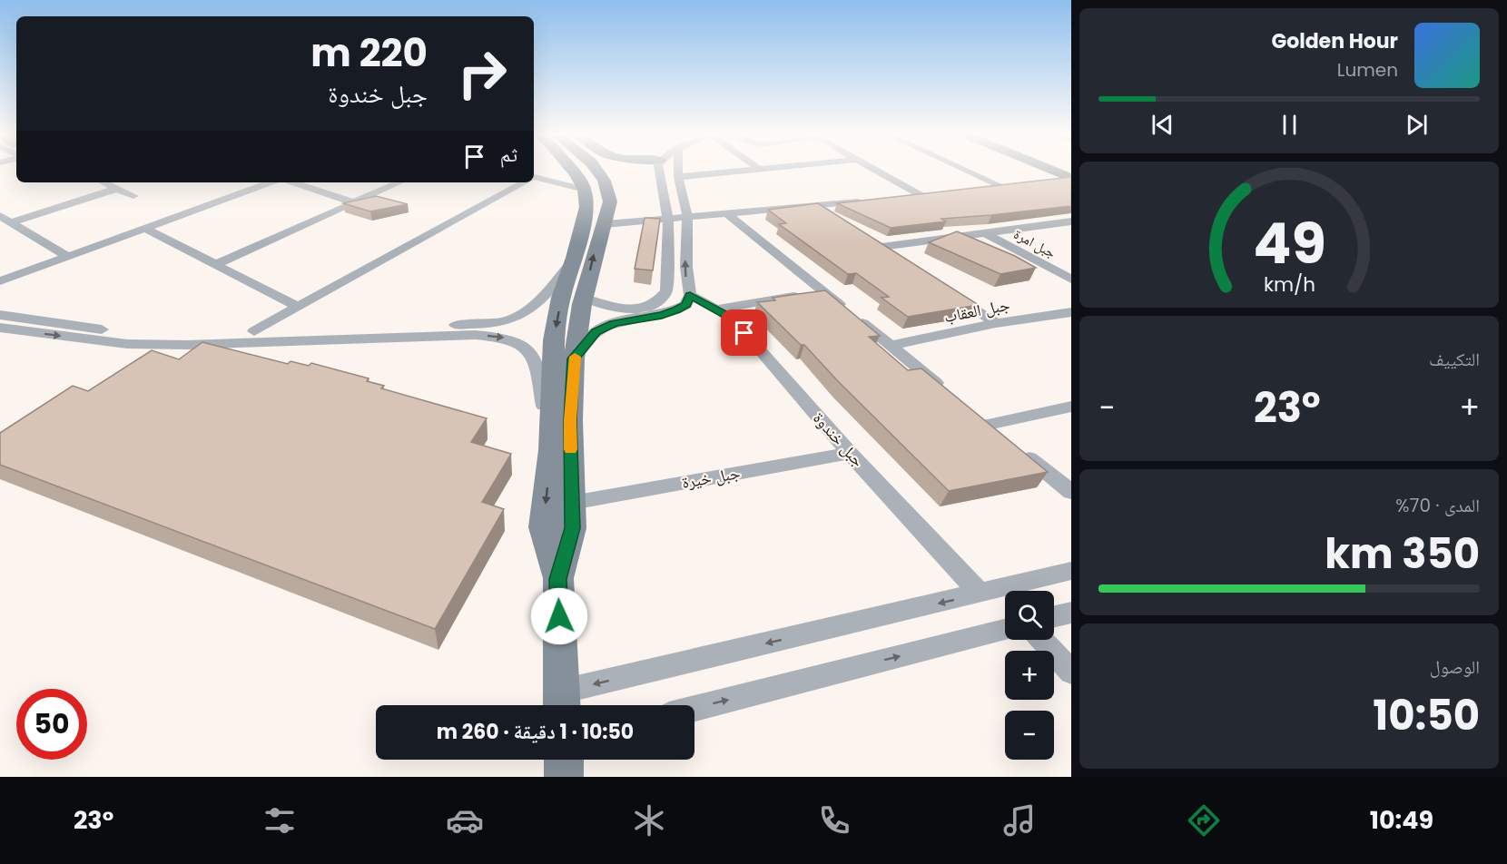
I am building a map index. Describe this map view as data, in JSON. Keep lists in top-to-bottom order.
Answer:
{
  "streets": {
    "street": [
      "جبل امرة",
      "جبل العقاب",
      "جبل خندوة",
      "جبل خيرة"
    ]
  },
  "crossings": [
    ["جبل خندوة", "جبل خيرة"]
  ],
  "page": {
    "turn": ["220 m", "جبل خندوة"],
    "song": ["Golden Hour", "Lumen"],
    "then": "ثم",
    "tile": [
      "التكييف",
      ["المدى · 70%", "350 km"],
      ["الوصول", "10:50"]
    ],
    "heat": ["−", "23°", "+"],
    "map_buttons": ["+", "−"],
    "limit": "50",
    "trip": "10:50 · 1 دقيقة · 260 m",
    "tabs": ["10:49", "23°"],
    "gauge": ["49", "km/h"]
  }
}
